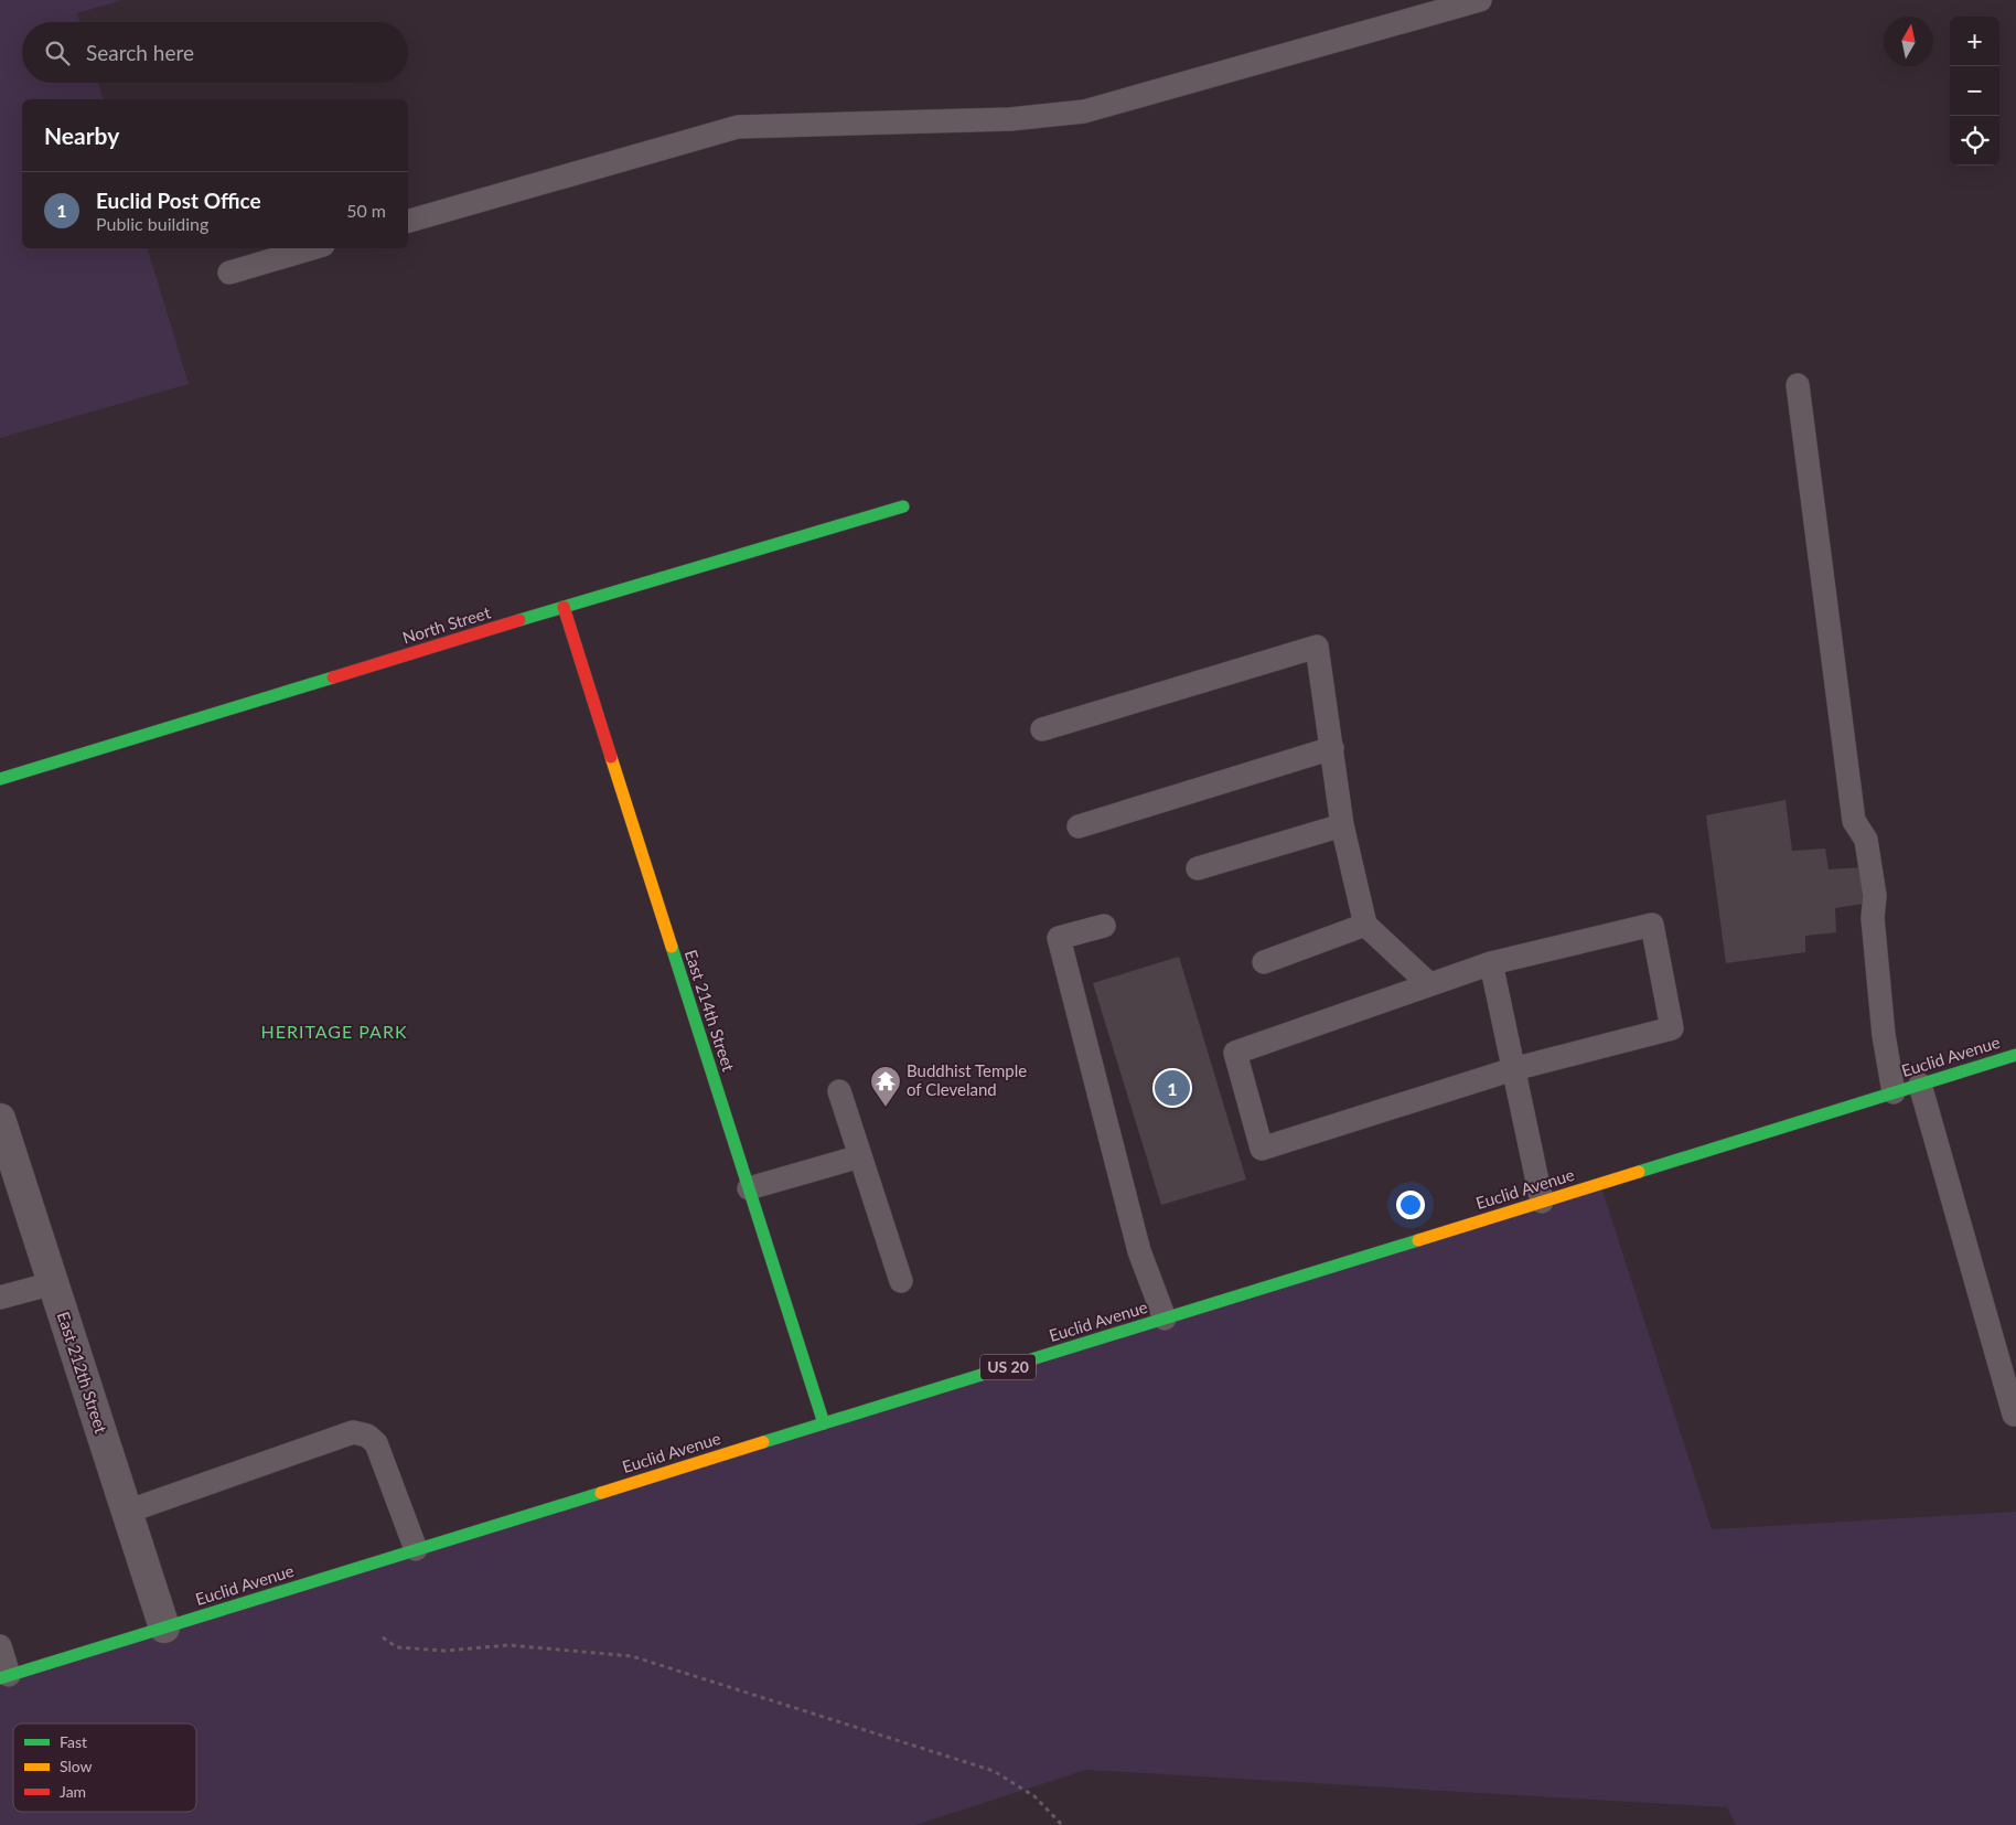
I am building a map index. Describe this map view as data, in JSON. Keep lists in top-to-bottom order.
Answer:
{
  "streets": {
    "main road": [
      "North Street",
      "East 214th Street",
      "Euclid Avenue",
      "US 20"
    ],
    "street": ["East 212th Street"]
  },
  "crossings": [
    ["North Street", "East 214th Street"],
    ["East 214th Street", "Euclid Avenue"],
    ["Euclid Avenue", "East 212th Street"]
  ],
  "districts": ["HERITAGE PARK"],
  "places": {
    "temple": ["Buddhist Temple of Cleveland"]
  },
  "legend": ["Fast", "Slow", "Jam"],
  "north": "top",
  "page": {
    "map_buttons": ["+", "−"],
    "search": "Search here",
    "heading": "Nearby",
    "list": [
      {
        "mark": "1",
        "name": "Euclid Post Office",
        "note": "Public building",
        "value": "50 m"
      }
    ],
    "pins": "1"
  }
}
